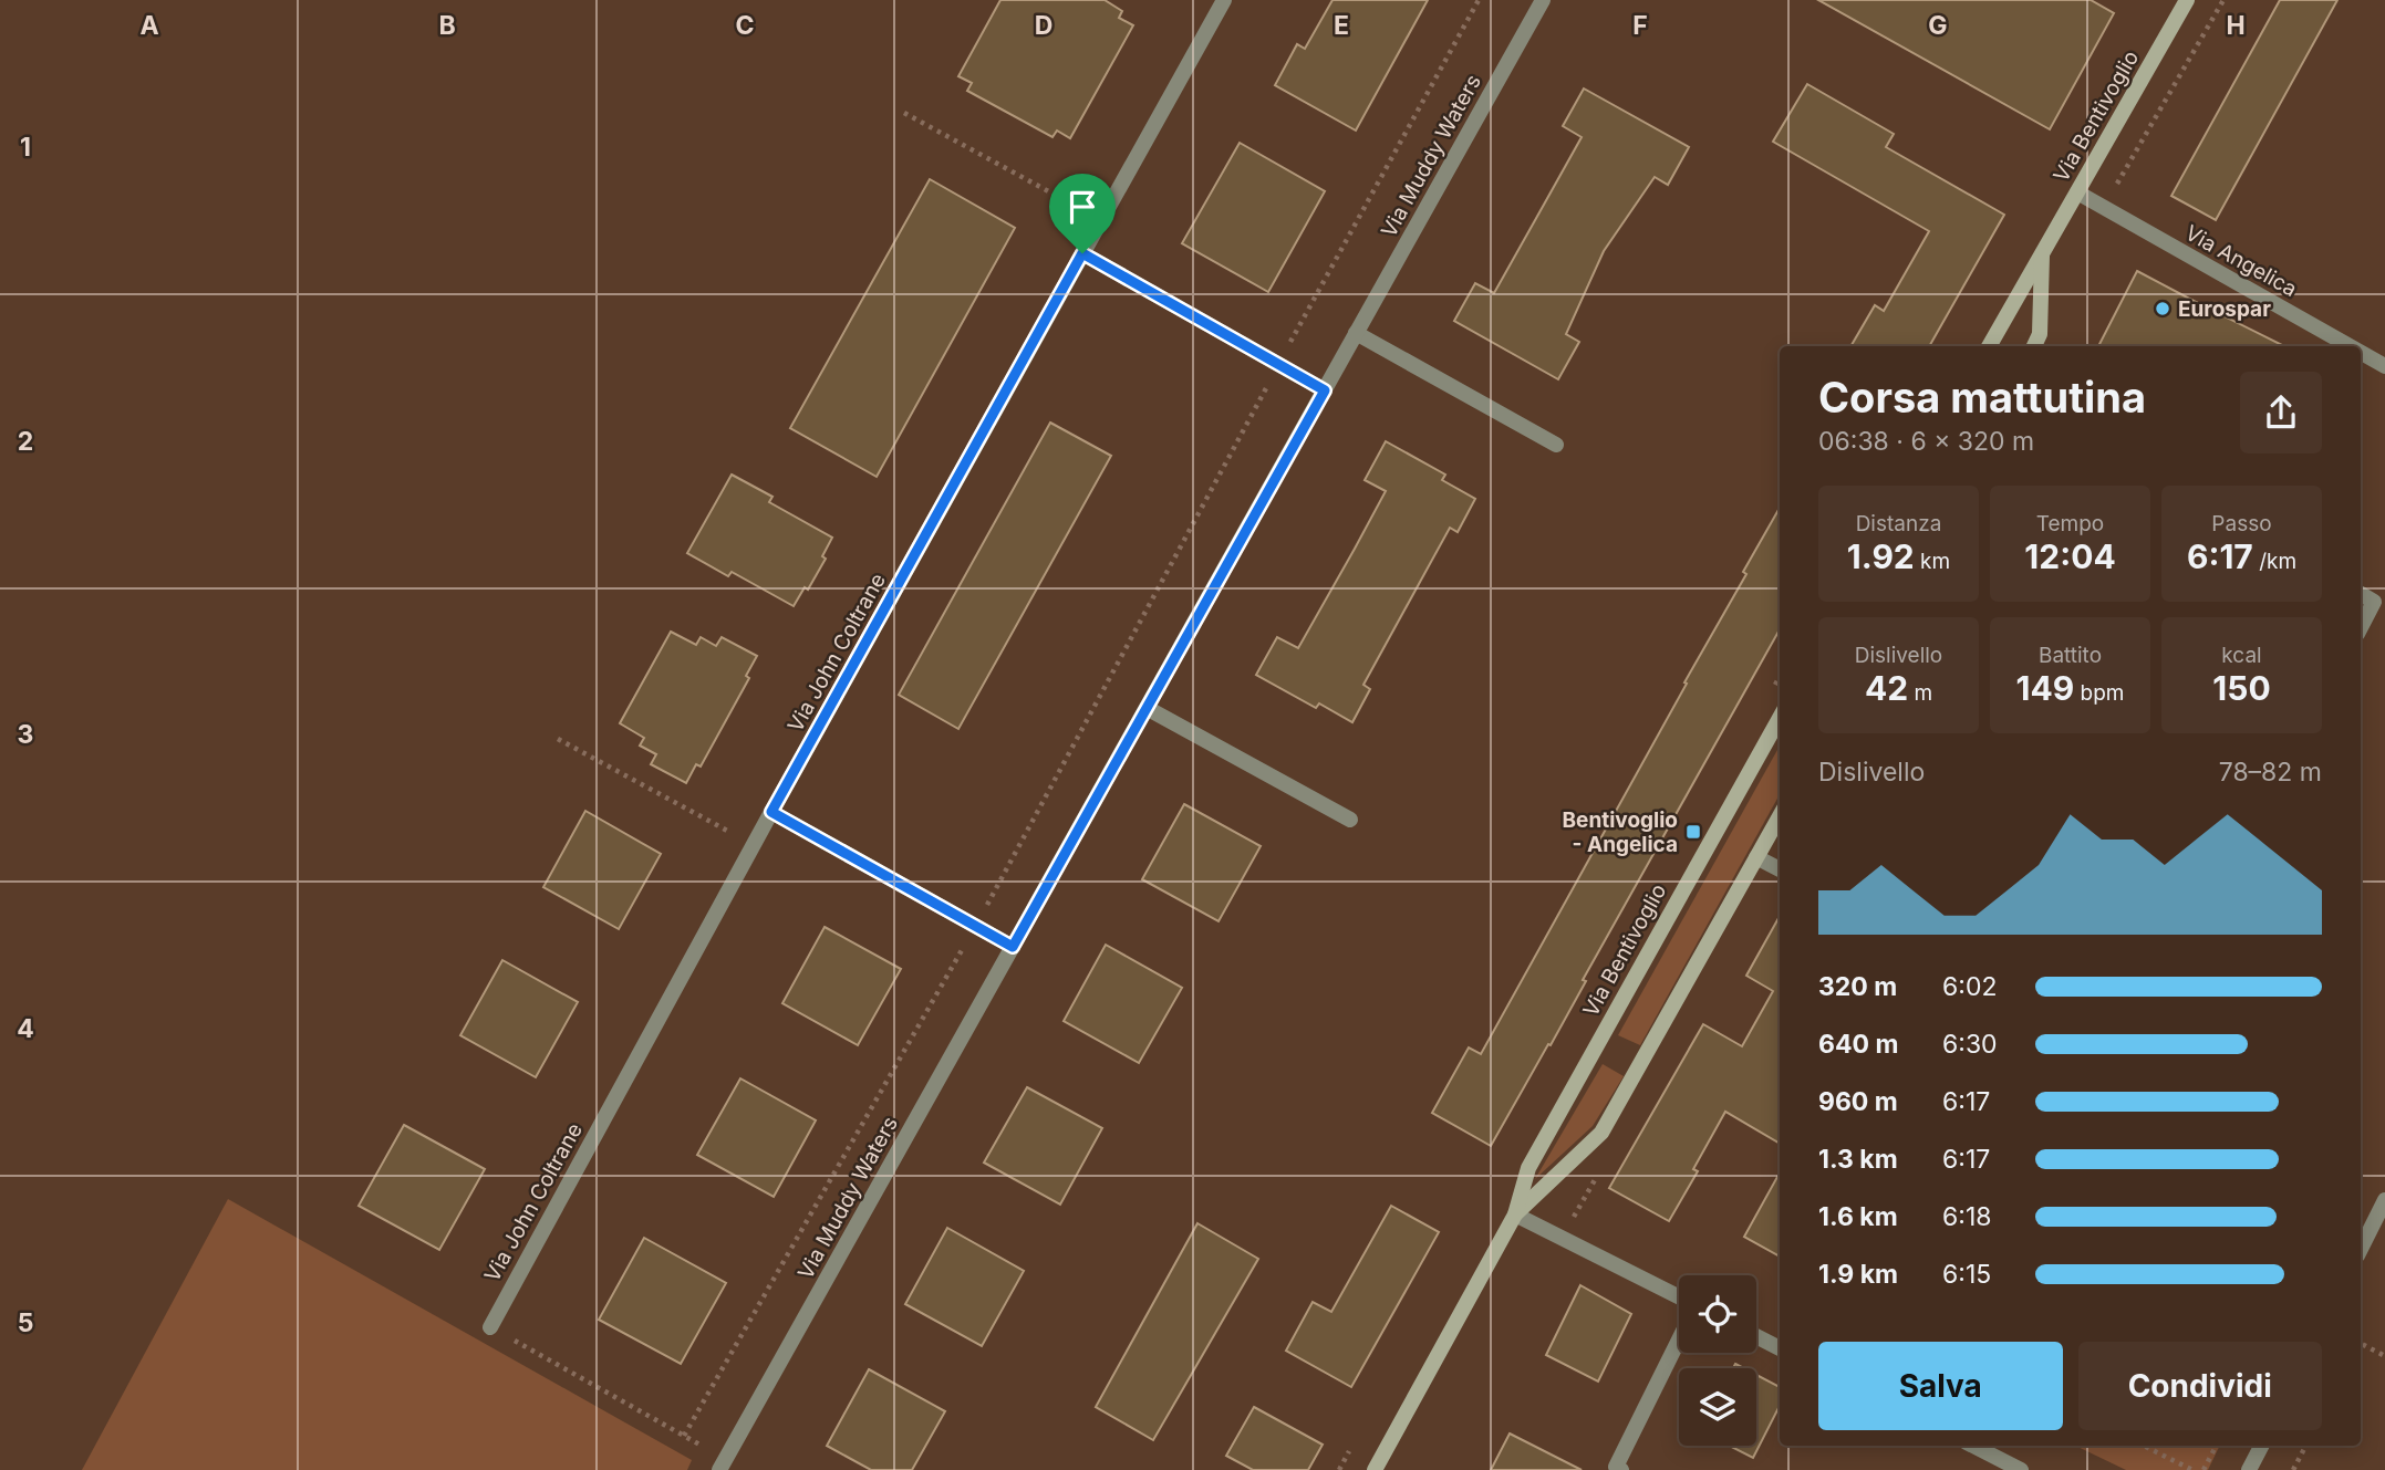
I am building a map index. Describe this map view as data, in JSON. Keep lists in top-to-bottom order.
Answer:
{
  "streets": {
    "street": [
      "Via Bentivoglio",
      "Via Muddy Waters",
      "Via Angelica",
      "Via John Coltrane"
    ]
  },
  "crossings": [
    ["Via Bentivoglio", "Via Angelica"]
  ],
  "places": {
    "other": ["Eurospar"],
    "transit": ["Bentivoglio - Angelica"]
  },
  "page": {
    "heading": ["Corsa mattutina", "06:38 · 6 × 320 m"],
    "stats": [
      ["Distanza", "1.92 km"],
      ["Tempo", "12:04"],
      ["Passo", "6:17 /km"],
      ["Dislivello", "42 m"],
      ["Battito", "149 bpm"],
      ["kcal", "150"]
    ],
    "chart": ["Dislivello", "78–82 m"],
    "list": [
      {
        "name": "320 m",
        "note": "6:02"
      },
      {
        "name": "640 m",
        "note": "6:30"
      },
      {
        "name": "960 m",
        "note": "6:17"
      },
      {
        "name": "1.3 km",
        "note": "6:17"
      },
      {
        "name": "1.6 km",
        "note": "6:18"
      },
      {
        "name": "1.9 km",
        "note": "6:15"
      }
    ],
    "buttons": ["Salva", "Condividi"]
  },
  "grid": {
    "columns": [
      "A",
      "B",
      "C",
      "D",
      "E",
      "F",
      "G",
      "H"
    ],
    "rows": [
      "1",
      "2",
      "3",
      "4",
      "5"
    ]
  }
}
